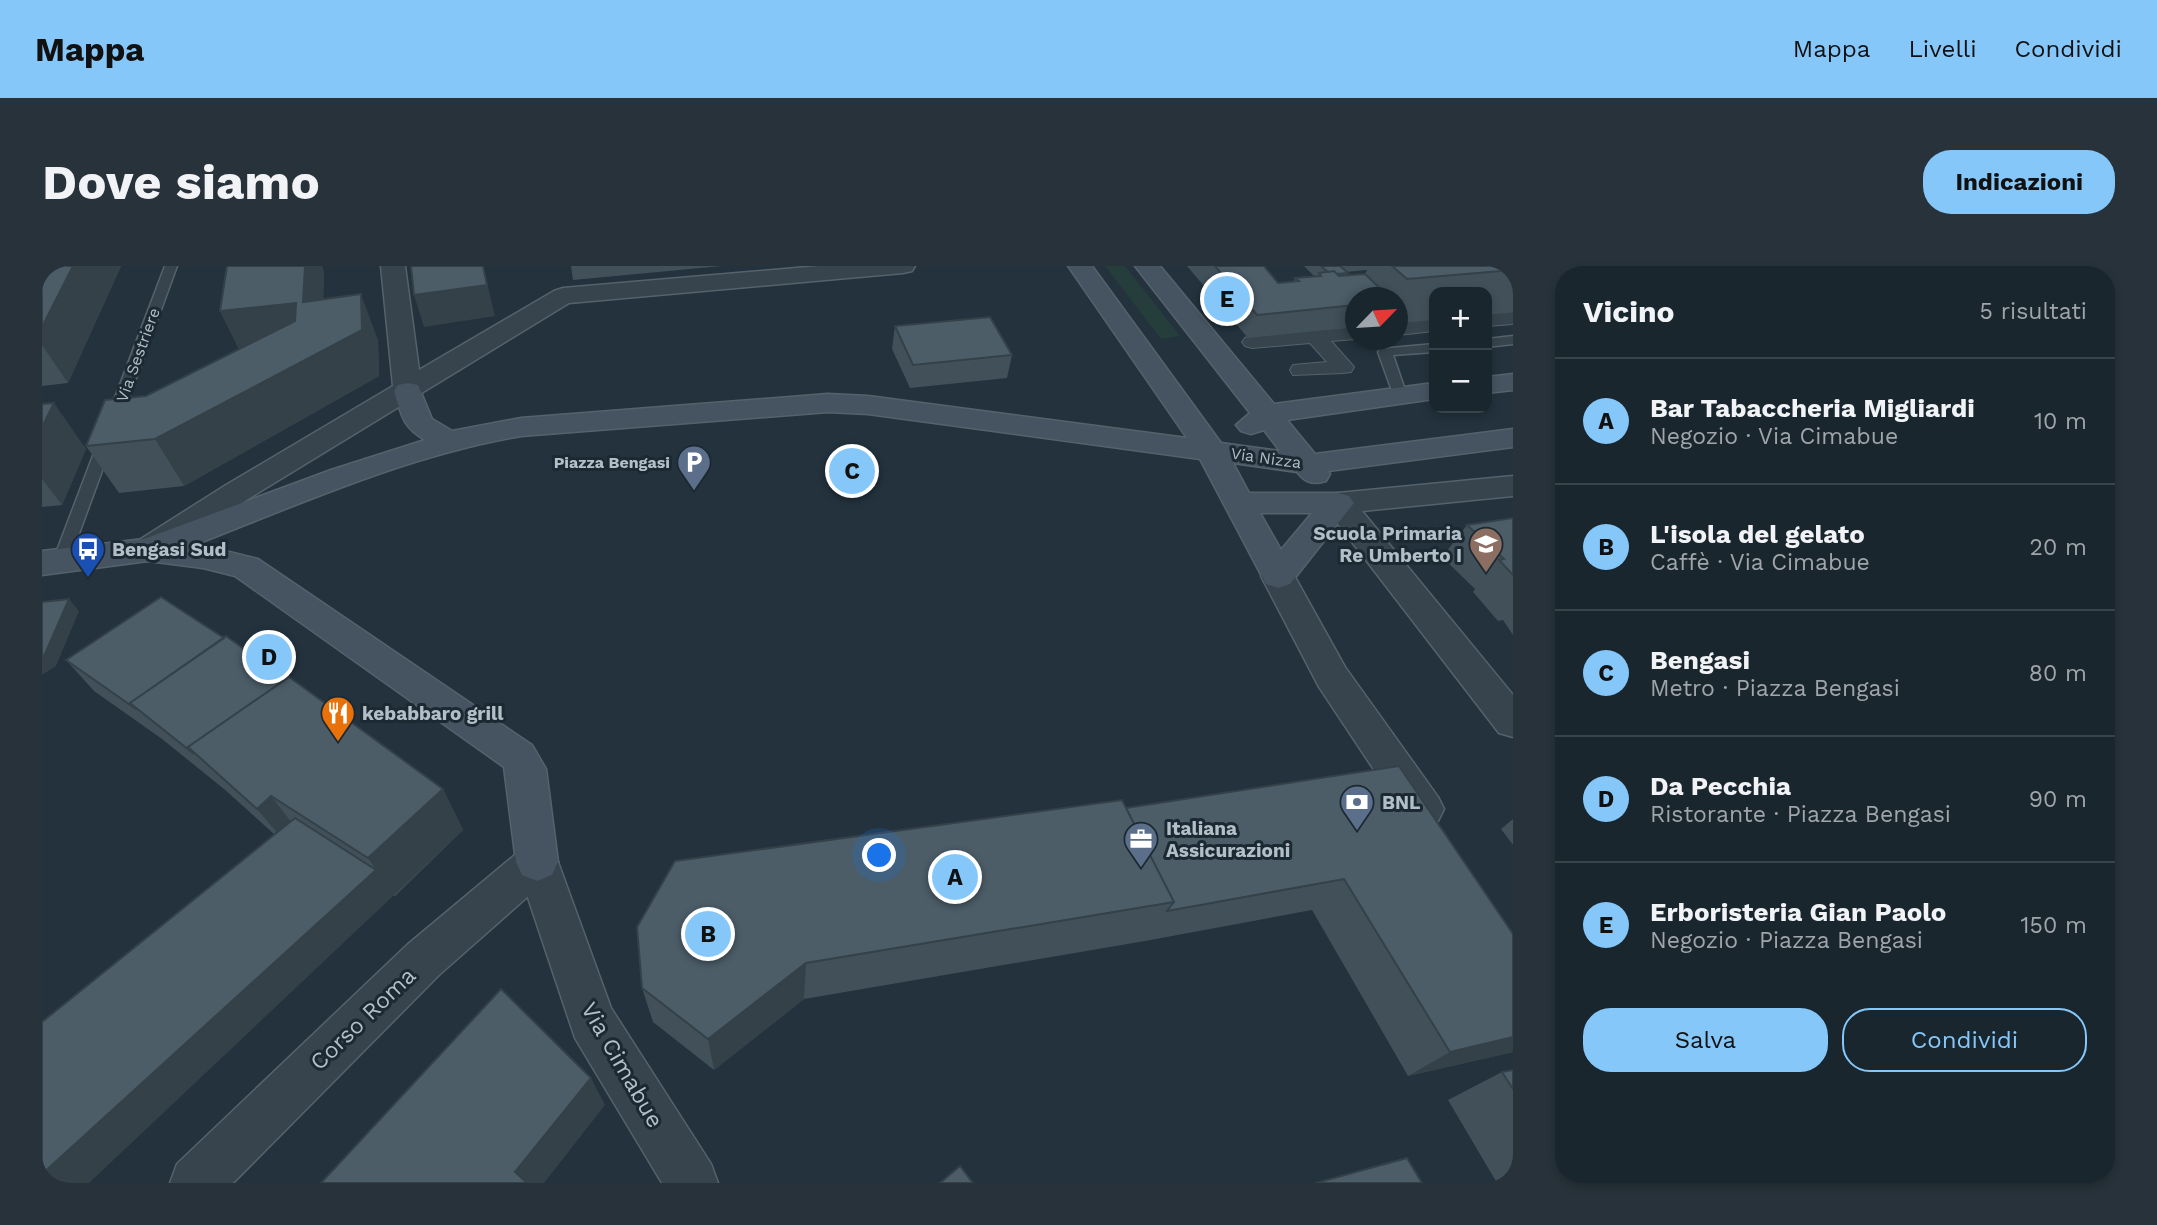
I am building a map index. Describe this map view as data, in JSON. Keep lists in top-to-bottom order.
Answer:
{
  "streets": {
    "main road": ["Via Sestriere", "Via Nizza"],
    "street": ["Corso Roma", "Via Cimabue"]
  },
  "crossings": [
    ["Via Sestriere", "Corso Roma"],
    ["Via Sestriere", "Via Cimabue"],
    ["Corso Roma", "Via Cimabue"]
  ],
  "places": {
    "parking": ["Piazza Bengasi"],
    "school or university": ["Scuola Primaria Re Umberto I"],
    "bus stop": ["Bengasi Sud"],
    "restaurant": ["kebabbaro grill"],
    "bank": ["BNL"],
    "office": ["Italiana Assicurazioni"]
  },
  "north": "top right",
  "page": {
    "header": "Mappa",
    "nav": ["Mappa", "Livelli", "Condividi"],
    "buttons": [
      "Indicazioni",
      ["Salva", "Condividi"]
    ],
    "title": "Dove siamo",
    "heading": ["Vicino", "5 risultati"],
    "pins": [
      "E",
      "C",
      "D",
      "A",
      "B"
    ],
    "map_buttons": ["+", "−"],
    "list": [
      {
        "mark": "A",
        "name": "Bar Tabaccheria Migliardi",
        "note": "Negozio · Via Cimabue",
        "value": "10 m"
      },
      {
        "mark": "B",
        "name": "L'isola del gelato",
        "note": "Caffè · Via Cimabue",
        "value": "20 m"
      },
      {
        "mark": "C",
        "name": "Bengasi",
        "note": "Metro · Piazza Bengasi",
        "value": "80 m"
      },
      {
        "mark": "D",
        "name": "Da Pecchia",
        "note": "Ristorante · Piazza Bengasi",
        "value": "90 m"
      },
      {
        "mark": "E",
        "name": "Erboristeria Gian Paolo",
        "note": "Negozio · Piazza Bengasi",
        "value": "150 m"
      }
    ]
  }
}
